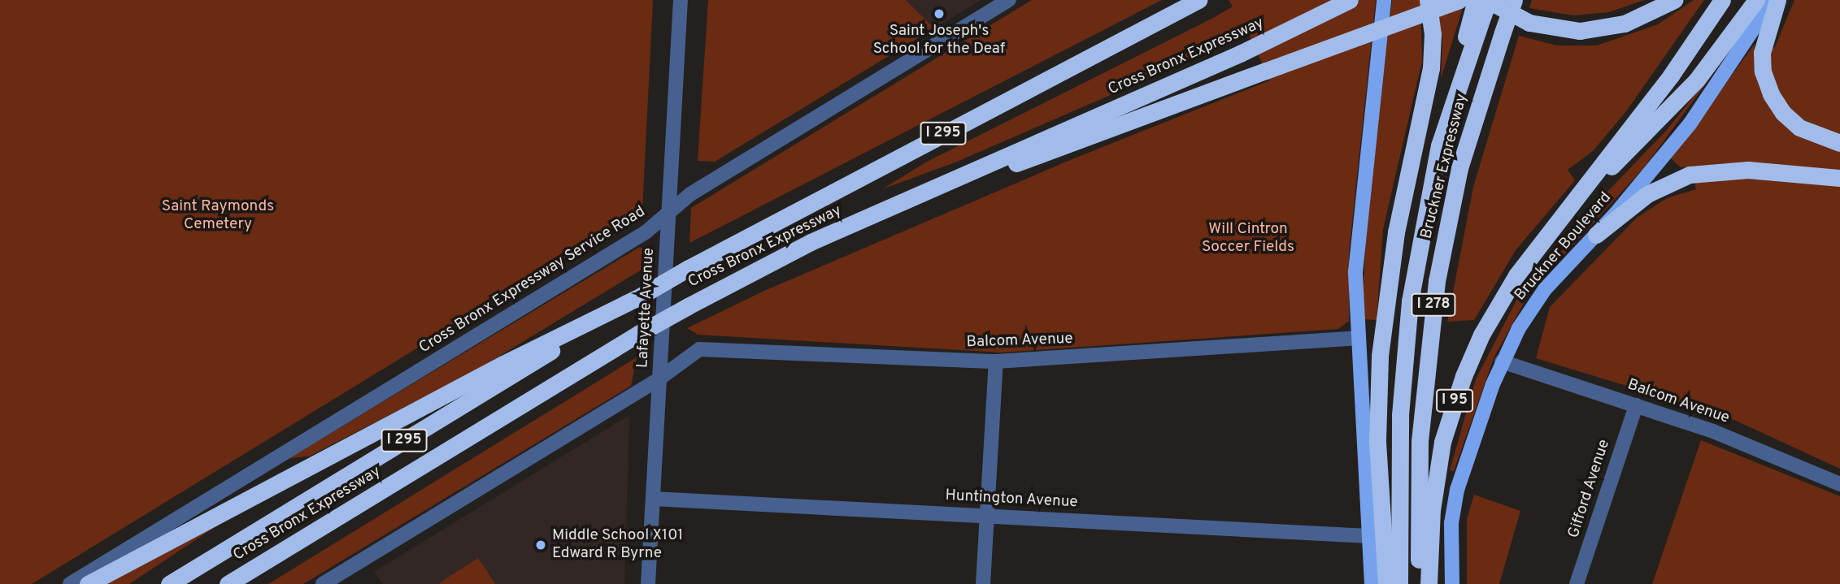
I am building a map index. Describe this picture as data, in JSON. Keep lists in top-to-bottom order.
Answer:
{
  "streets": {
    "highway": [
      "Cross Bronx Expressway",
      "I 295",
      "Bruckner Expressway",
      "I 278",
      "I 95"
    ],
    "main road": ["Bruckner Boulevard"],
    "street": [
      "Cross Bronx Expressway Service Road",
      "Lafayette Avenue",
      "Balcom Avenue",
      "Gifford Avenue",
      "Huntington Avenue"
    ]
  },
  "crossings": [
    ["Bruckner Boulevard", "Balcom Avenue"],
    ["Cross Bronx Expressway Service Road", "Lafayette Avenue"],
    ["Lafayette Avenue", "Balcom Avenue"],
    ["Lafayette Avenue", "Huntington Avenue"],
    ["Balcom Avenue", "Gifford Avenue"]
  ],
  "parks": ["Saint Raymonds Cemetery", "Will Cintron Soccer Fields"],
  "places": ["Saint Joseph's School for the Deaf", "Middle School X101 Edward R Byrne"]
}
